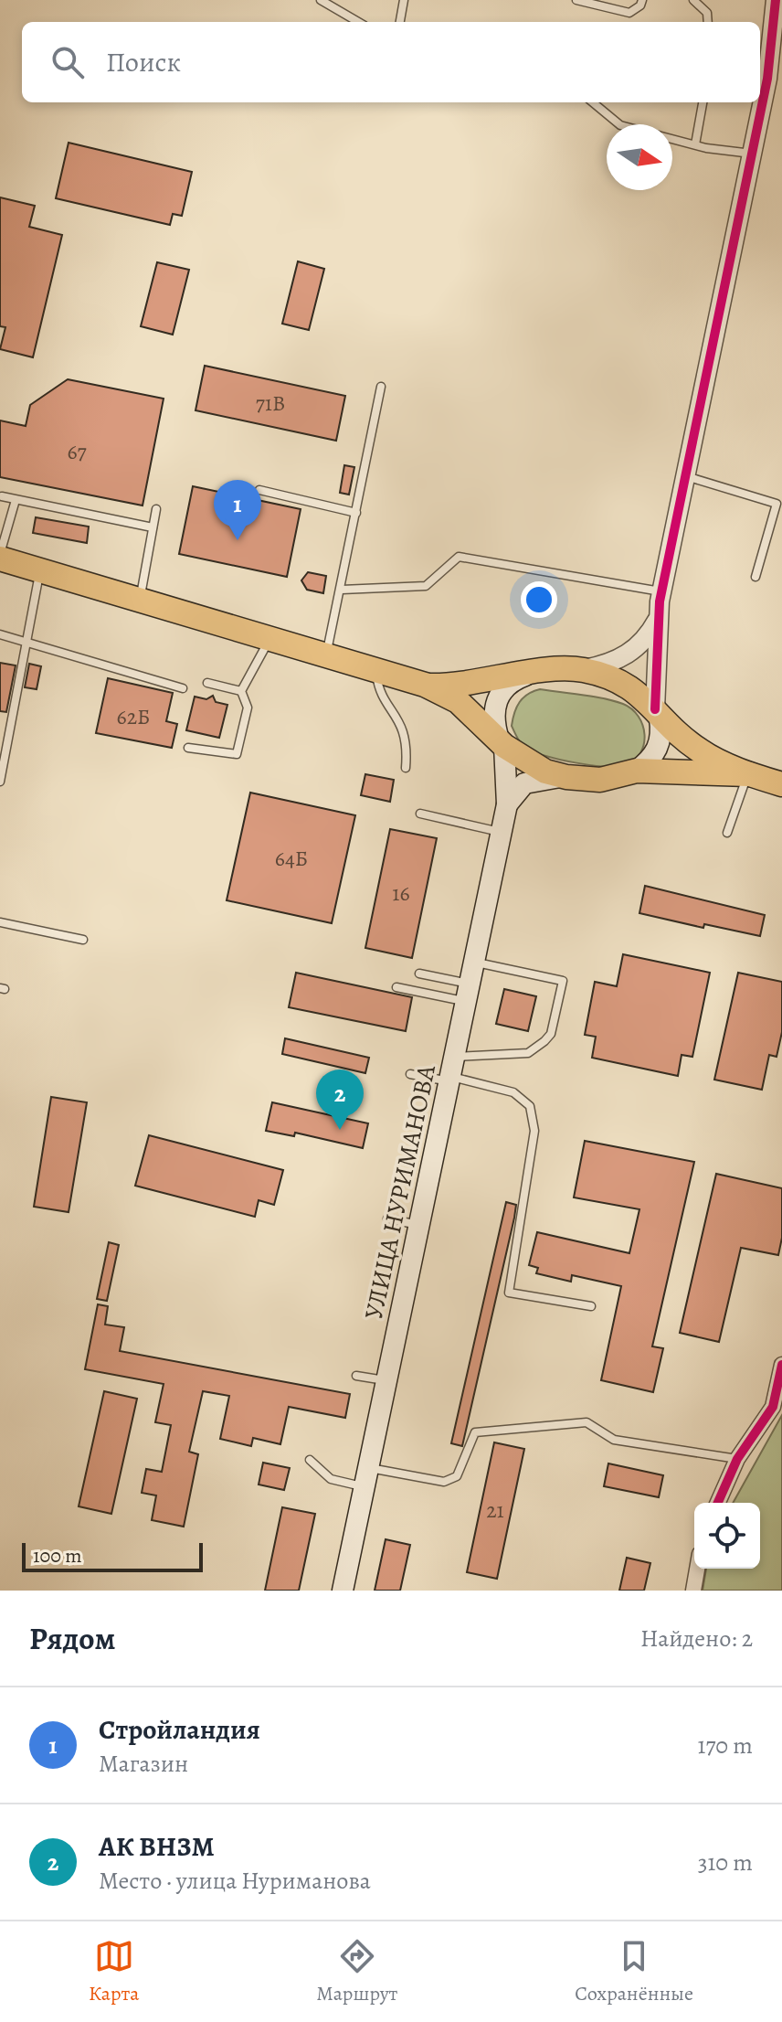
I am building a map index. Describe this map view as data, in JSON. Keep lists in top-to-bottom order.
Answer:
{
  "streets": {
    "main road": ["УЛИЦА НУРИМАНОВА"]
  },
  "house_numbers": [
    "71В",
    "67",
    "62Б",
    "64Б",
    "16",
    "21"
  ],
  "scale_bar": "100 m",
  "north": "right",
  "page": {
    "search": "Поиск",
    "pins": ["1", "2"],
    "scale": "100 m",
    "heading": ["Рядом", "Найдено: 2"],
    "list": [
      {
        "mark": "1",
        "name": "Стройландия",
        "note": "Магазин",
        "value": "170 m"
      },
      {
        "mark": "2",
        "name": "АК ВНЗМ",
        "note": "Место · улица Нуриманова",
        "value": "310 m"
      }
    ],
    "nav": ["Карта", "Маршрут", "Сохранённые"]
  }
}
